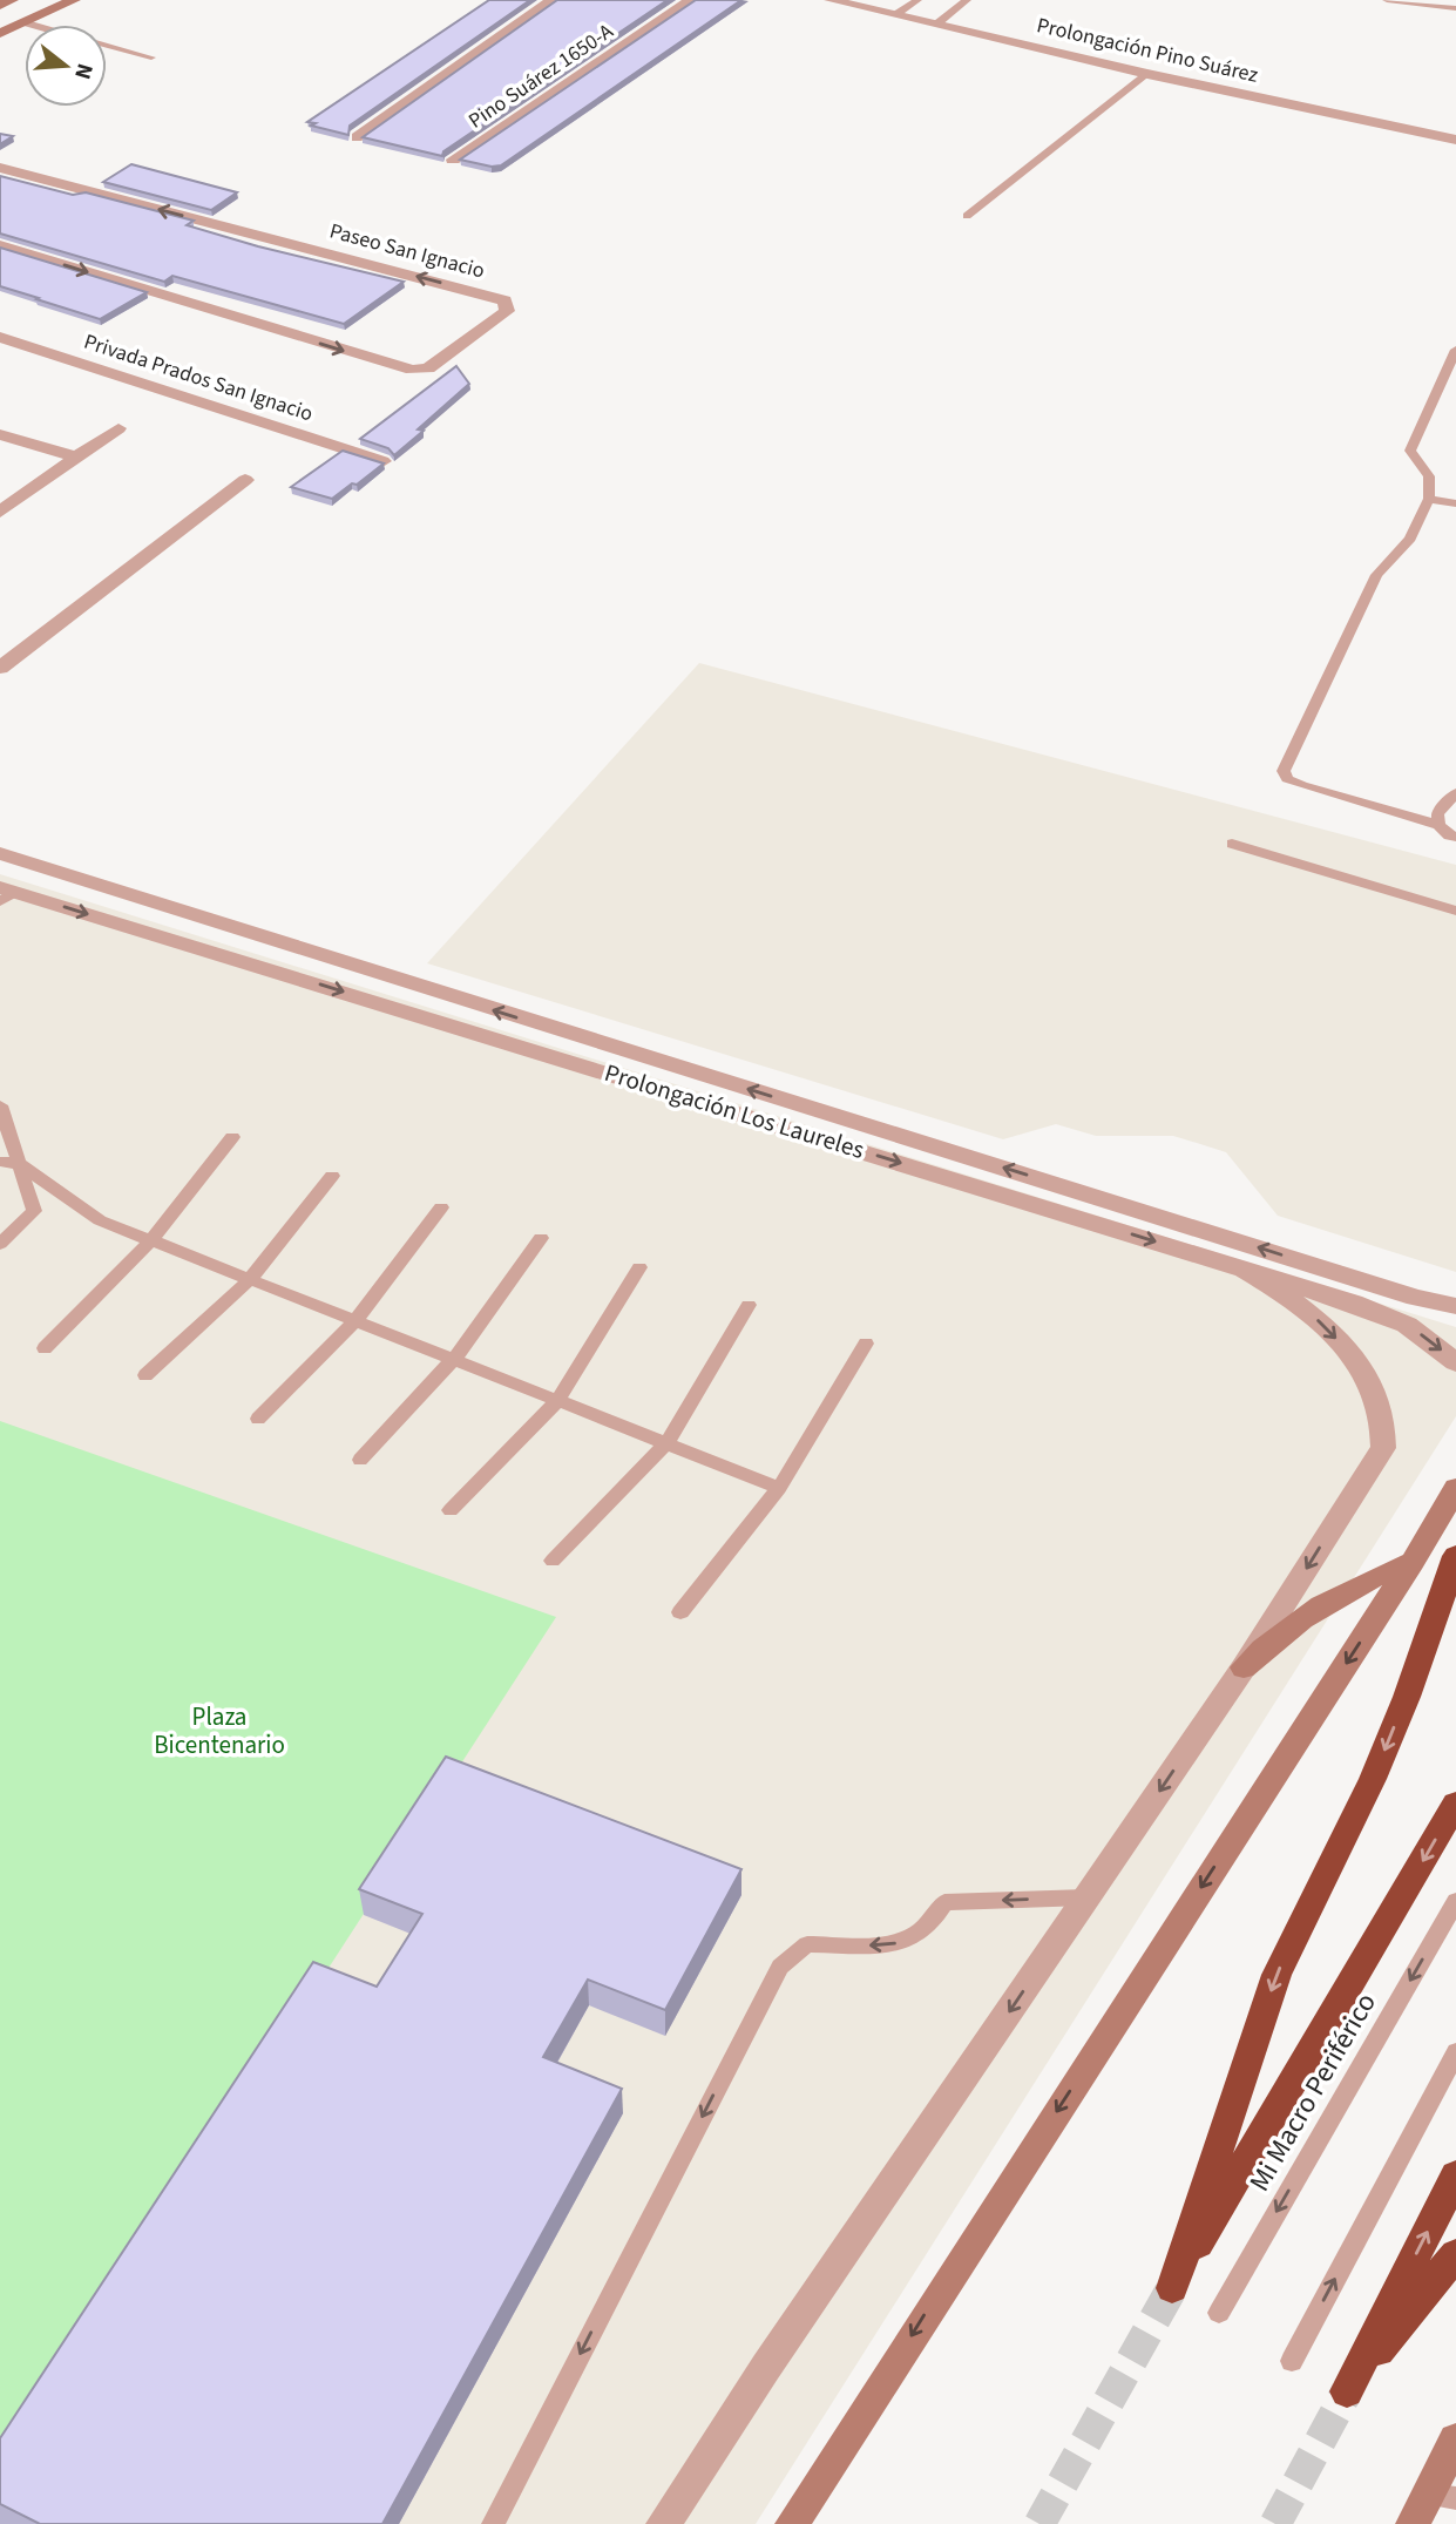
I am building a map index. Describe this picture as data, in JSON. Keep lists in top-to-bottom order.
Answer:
{
  "streets": {
    "street": [
      "Prolongación Pino Suárez",
      "Pino Suárez 1650-A",
      "Paseo San Ignacio",
      "Privada Prados San Ignacio",
      "Prolongación Los Laureles"
    ],
    "lane": ["Mi Macro Periférico"]
  },
  "parks": ["Plaza Bicentenario"],
  "north": "right"
}
